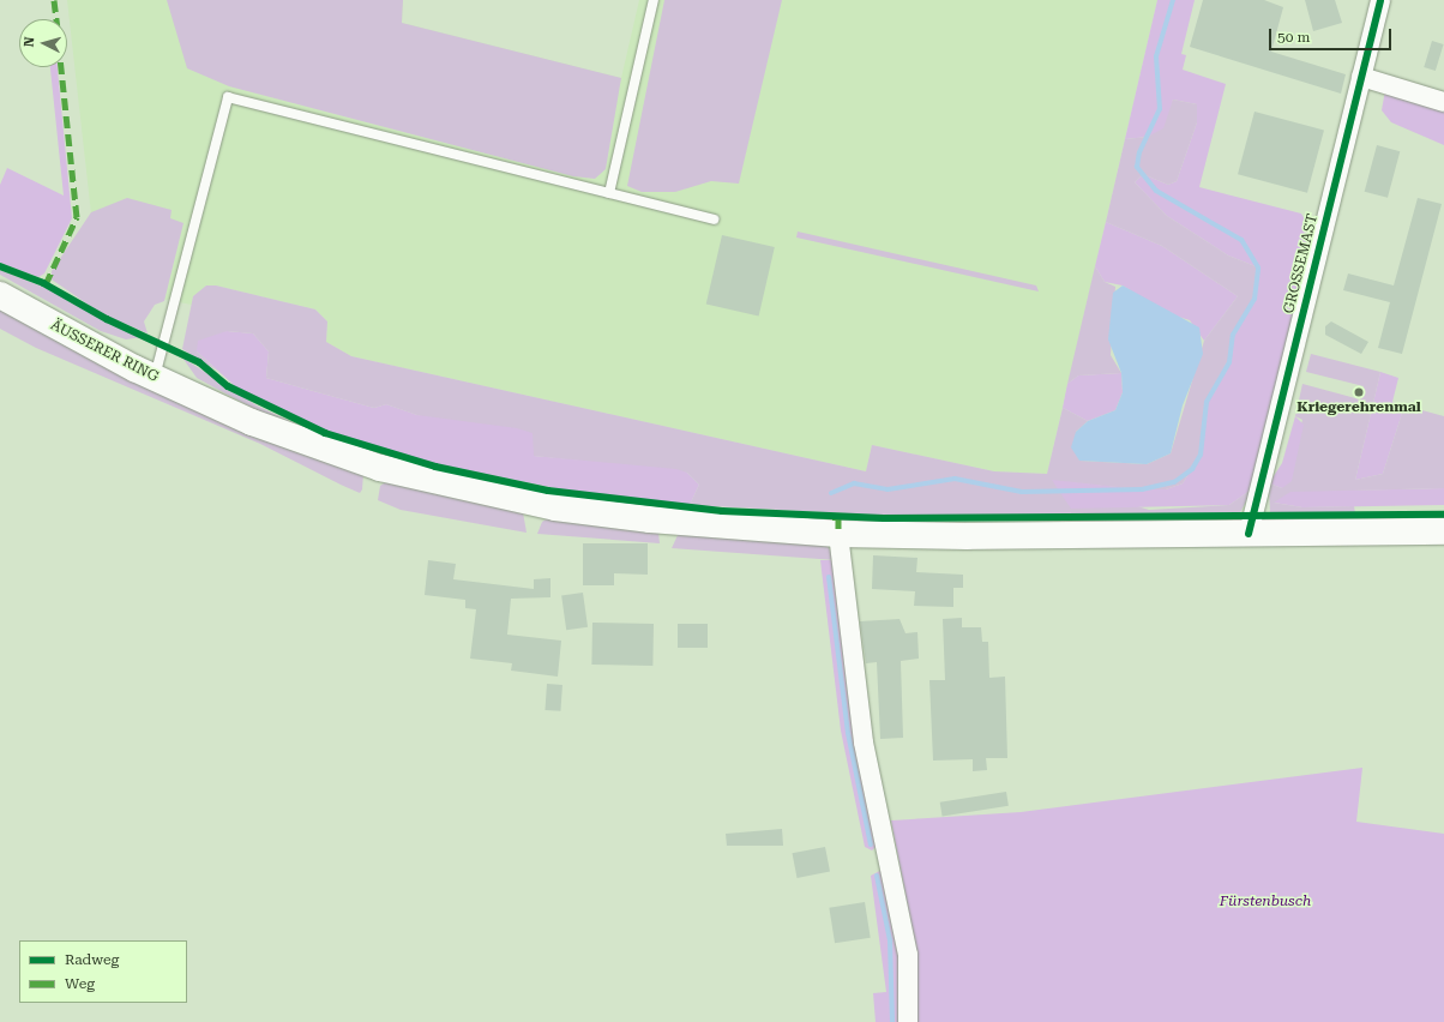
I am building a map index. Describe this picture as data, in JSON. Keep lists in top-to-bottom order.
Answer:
{
  "streets": {
    "main road": ["ÄUSSERER RING"],
    "street": ["GROSSEMAST"]
  },
  "crossings": [
    ["GROSSEMAST", "ÄUSSERER RING"]
  ],
  "parks": ["Fürstenbusch"],
  "places": ["Kriegerehrenmal"],
  "legend": ["Radweg", "Weg"],
  "scale_bar": "50 m",
  "north": "left"
}
